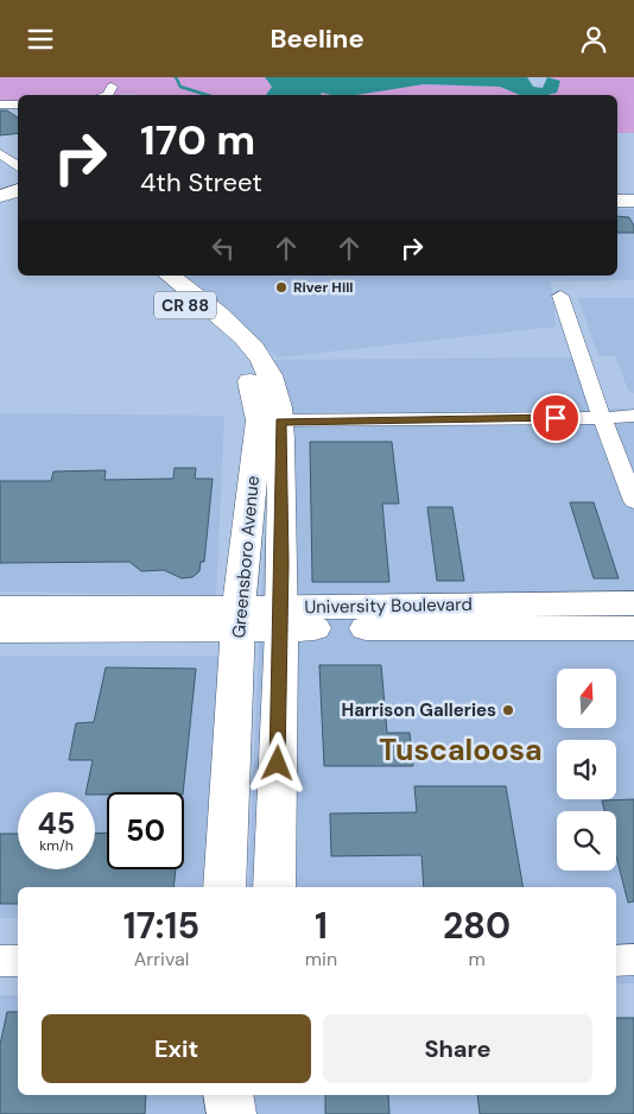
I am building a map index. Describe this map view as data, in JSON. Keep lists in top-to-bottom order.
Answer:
{
  "streets": {
    "main road": ["CR 88", "Greensboro Avenue", "University Boulevard"]
  },
  "crossings": [
    ["Greensboro Avenue", "University Boulevard"]
  ],
  "districts": ["Tuscaloosa"],
  "places": ["River Hill", "Harrison Galleries"],
  "north": "top",
  "page": {
    "header": "Beeline",
    "turn": ["170 m", "4th Street"],
    "speed": "45 km/h",
    "limit": "50",
    "eta": [
      "17:15",
      "Arrival",
      "1",
      "min",
      "280",
      "m"
    ],
    "buttons": ["Exit", "Share"]
  }
}
